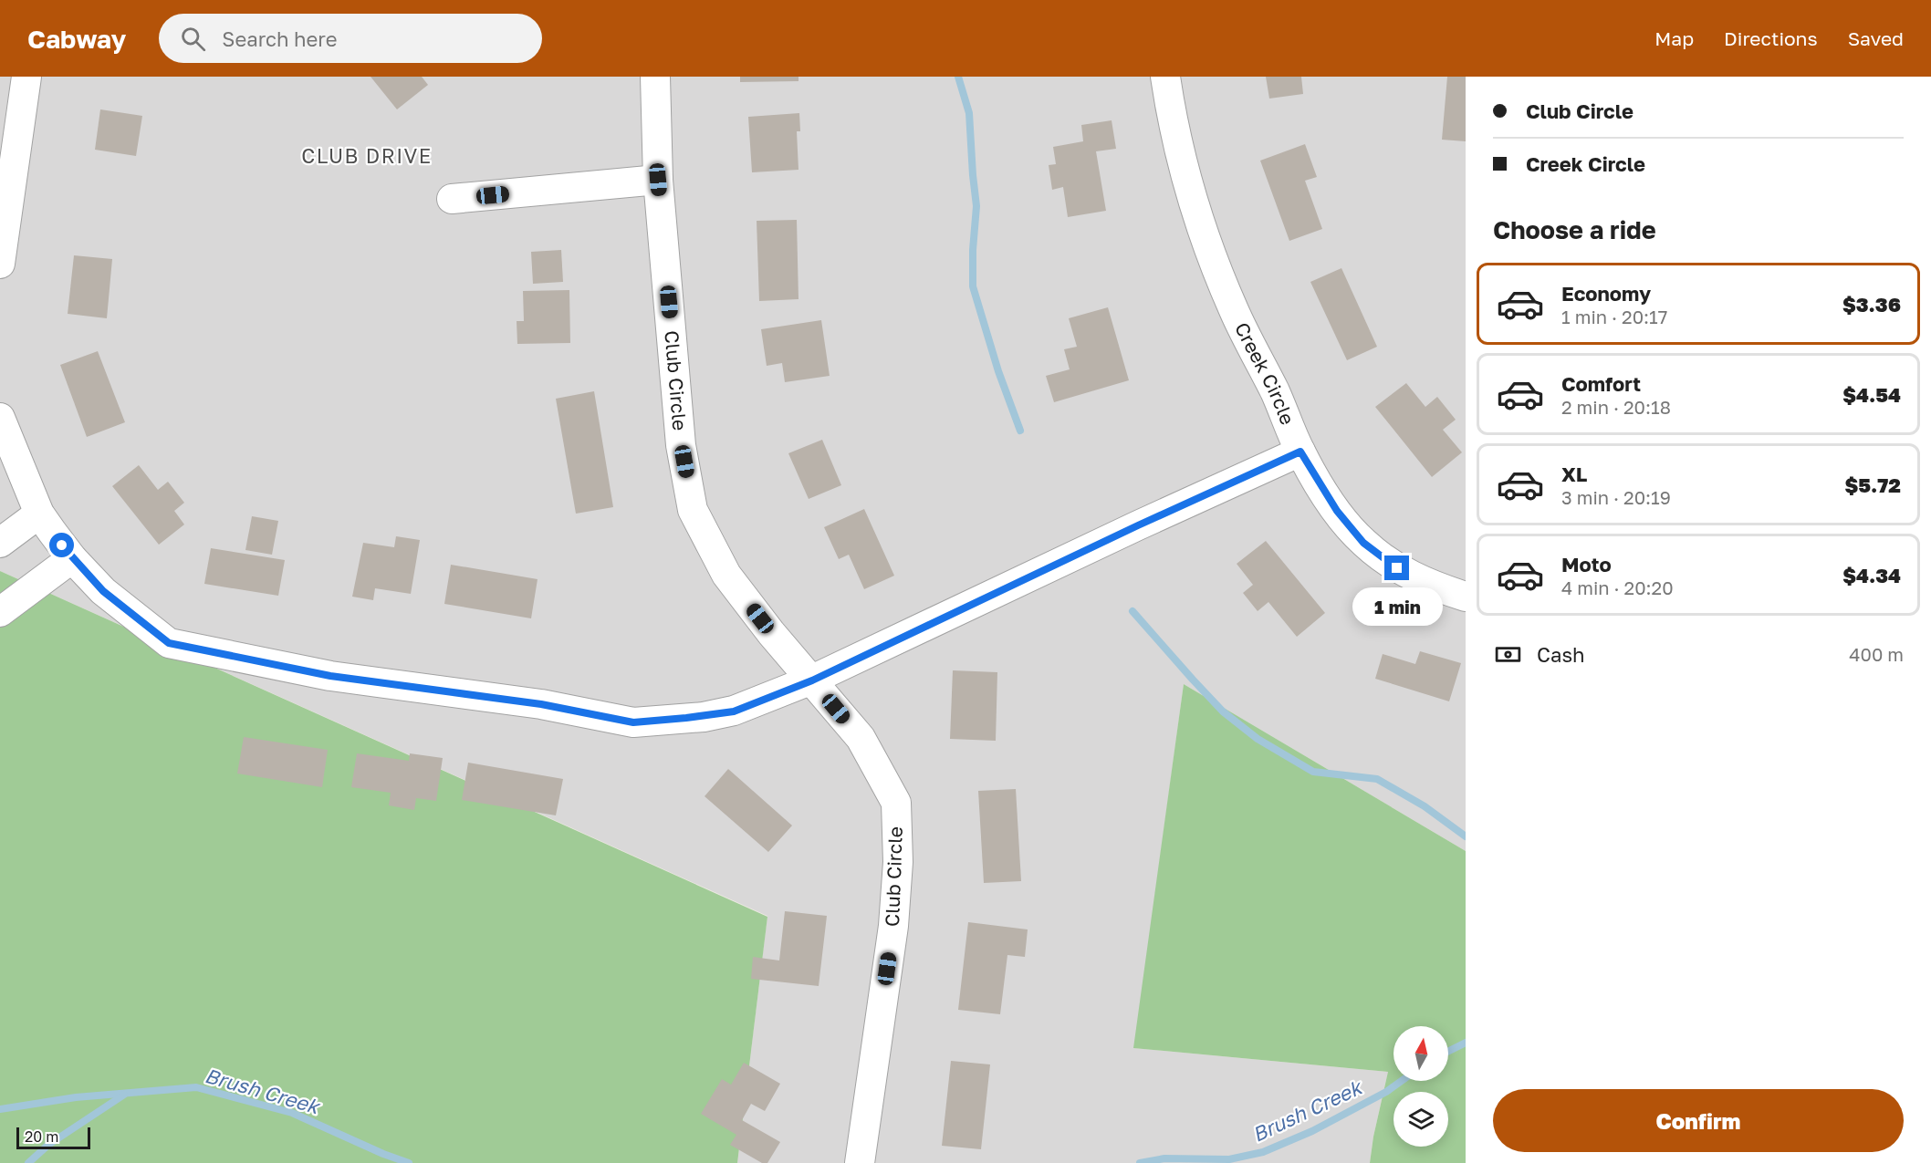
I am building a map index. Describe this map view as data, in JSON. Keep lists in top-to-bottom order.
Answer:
{
  "streets": {
    "street": ["Creek Circle", "Club Circle"]
  },
  "districts": ["CLUB DRIVE"],
  "water": ["Brush Creek"],
  "scale_bar": "20 m",
  "north": "top",
  "page": {
    "header": "Cabway",
    "search": "Search here",
    "nav": ["Map", "Directions", "Saved"],
    "banner": ["Club Circle", "Creek Circle"],
    "heading": "Choose a ride",
    "list": [
      {
        "name": "Economy",
        "note": "1 min · 20:17",
        "value": "$3.36"
      },
      {
        "name": "Comfort",
        "note": "2 min · 20:18",
        "value": "$4.54"
      },
      {
        "name": "XL",
        "note": "3 min · 20:19",
        "value": "$5.72"
      },
      {
        "name": "Moto",
        "note": "4 min · 20:20",
        "value": "$4.34"
      }
    ],
    "bubble": "1 min",
    "pay": ["Cash", "400 m"],
    "buttons": "Confirm",
    "scale": "20 m"
  }
}
